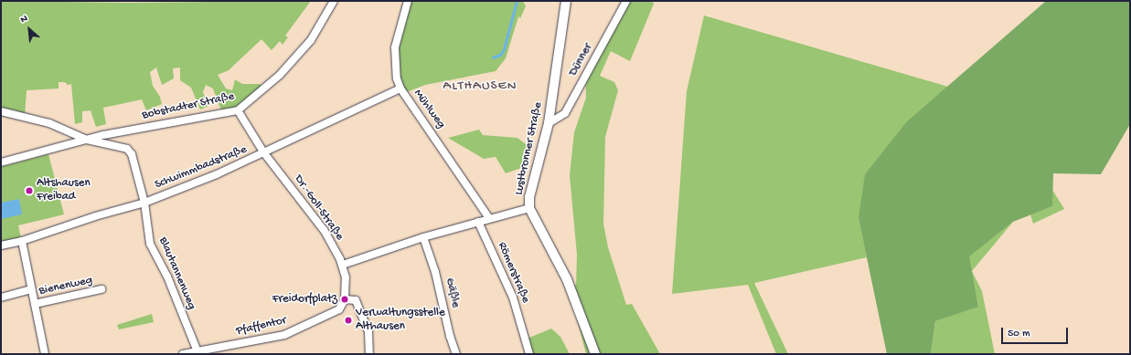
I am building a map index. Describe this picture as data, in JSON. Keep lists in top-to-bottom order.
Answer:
{
  "streets": {
    "street": [
      "Dünner",
      "Bobstadter Straße",
      "Mühlweg",
      "Lustbronner Straße",
      "Schwimmbadstraße",
      "Dr.-Goll-Straße",
      "Römerstraße",
      "Blautannenweg",
      "Bienenweg",
      "Gäßle",
      "Pfaffentor"
    ]
  },
  "crossings": [
    ["Dünner", "Lustbronner Straße"],
    ["Bobstadter Straße", "Dr.-Goll-Straße"],
    ["Bobstadter Straße", "Blautannenweg"],
    ["Mühlweg", "Schwimmbadstraße"],
    ["Schwimmbadstraße", "Dr.-Goll-Straße"],
    ["Schwimmbadstraße", "Blautannenweg"],
    ["Blautannenweg", "Pfaffentor"]
  ],
  "districts": ["ALTHAUSEN"],
  "places": ["Altshausen Freibad", "Freidorfplatz", "Verwaltungsstelle Althausen"],
  "scale_bar": "50 m",
  "north": "top left"
}
